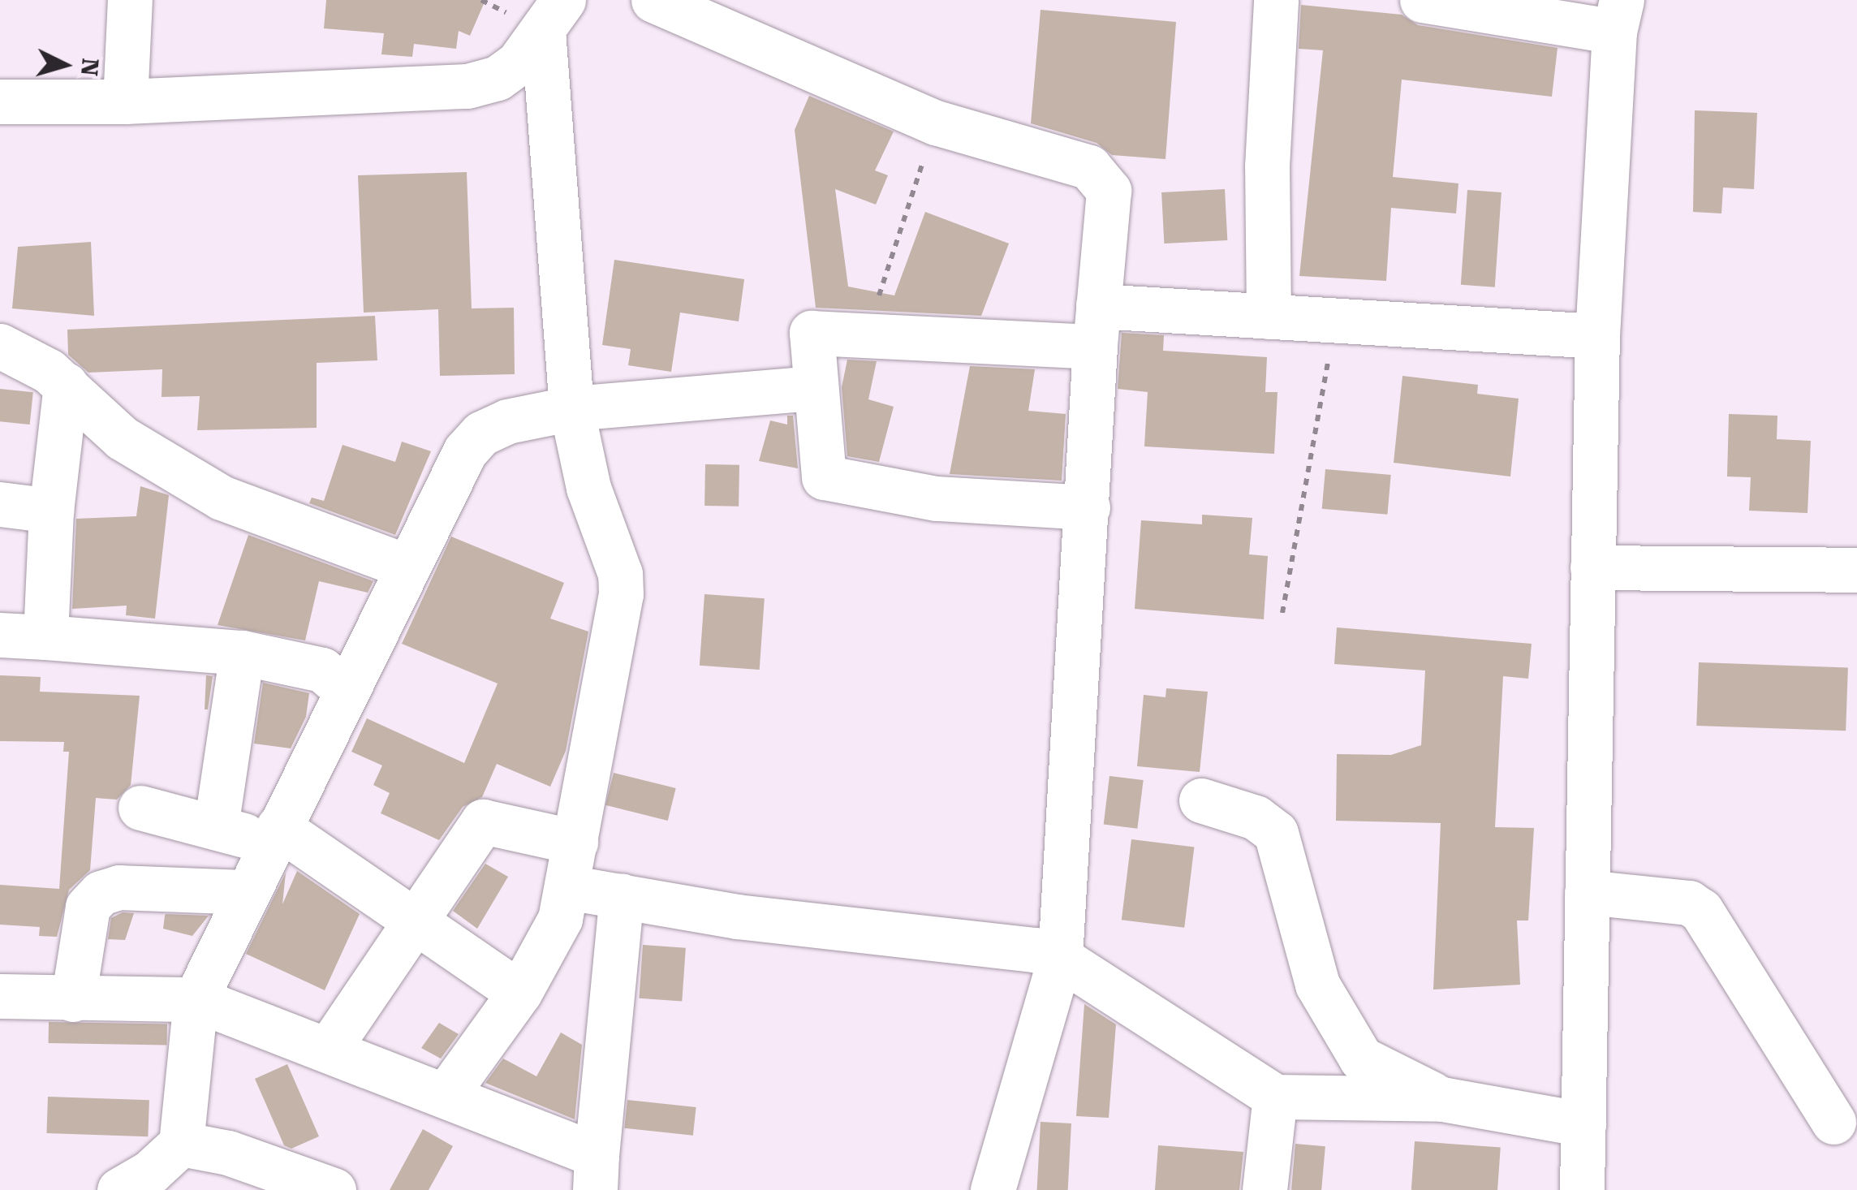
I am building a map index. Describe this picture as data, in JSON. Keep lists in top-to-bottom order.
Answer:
{
  "north": "right"
}
